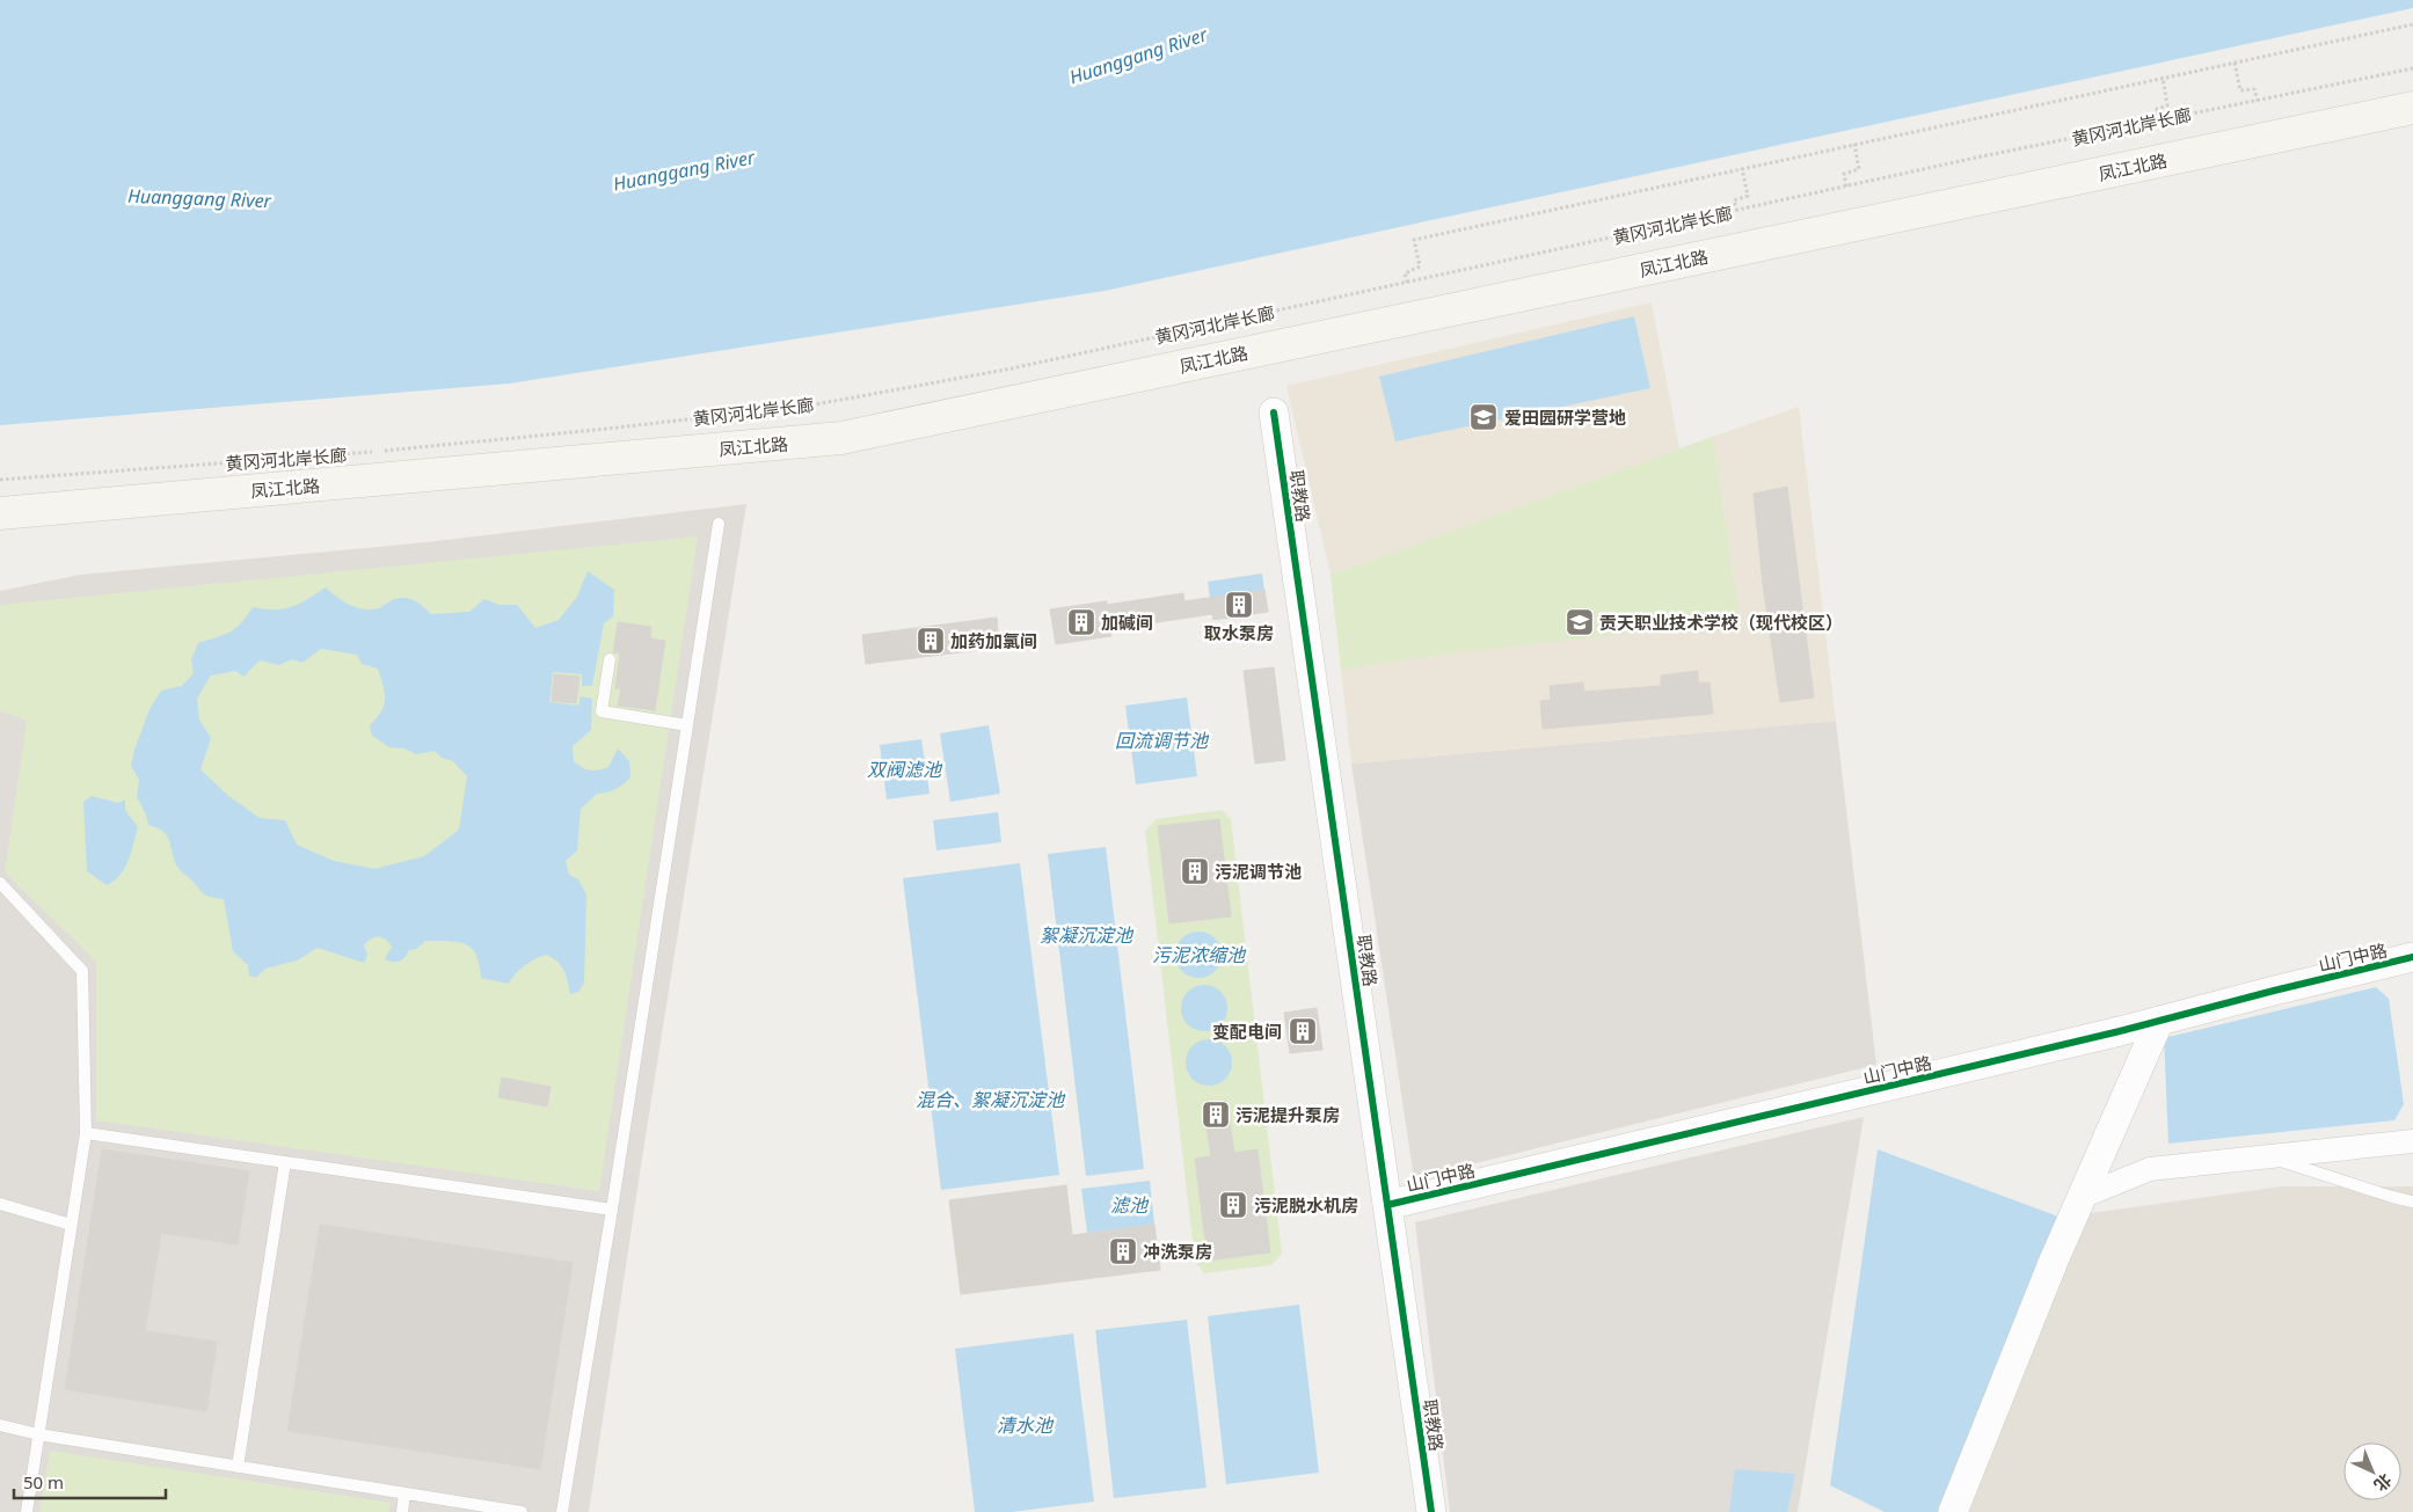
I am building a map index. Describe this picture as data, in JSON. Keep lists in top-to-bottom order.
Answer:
{
  "streets": {
    "main road": ["凤江北路"],
    "street": ["职教路", "山门中路"],
    "path": ["黄冈河北岸长廊"]
  },
  "crossings": [
    ["职教路", "山门中路"]
  ],
  "water": [
    "Huanggang River",
    "回流调节池",
    "双阀滤池",
    "絮凝沉淀池",
    "污泥浓缩池",
    "混合、絮凝沉淀池",
    "滤池",
    "清水池"
  ],
  "places": {
    "school or university": ["爱田园研学营地", "贡天职业技术学校（现代校区）"],
    "building": [
      "取水泵房",
      "加碱间",
      "加药加氯间",
      "污泥调节池",
      "变配电间",
      "污泥提升泵房",
      "污泥脱水机房",
      "冲洗泵房"
    ]
  },
  "scale_bar": "50 m",
  "north": "bottom right"
}
